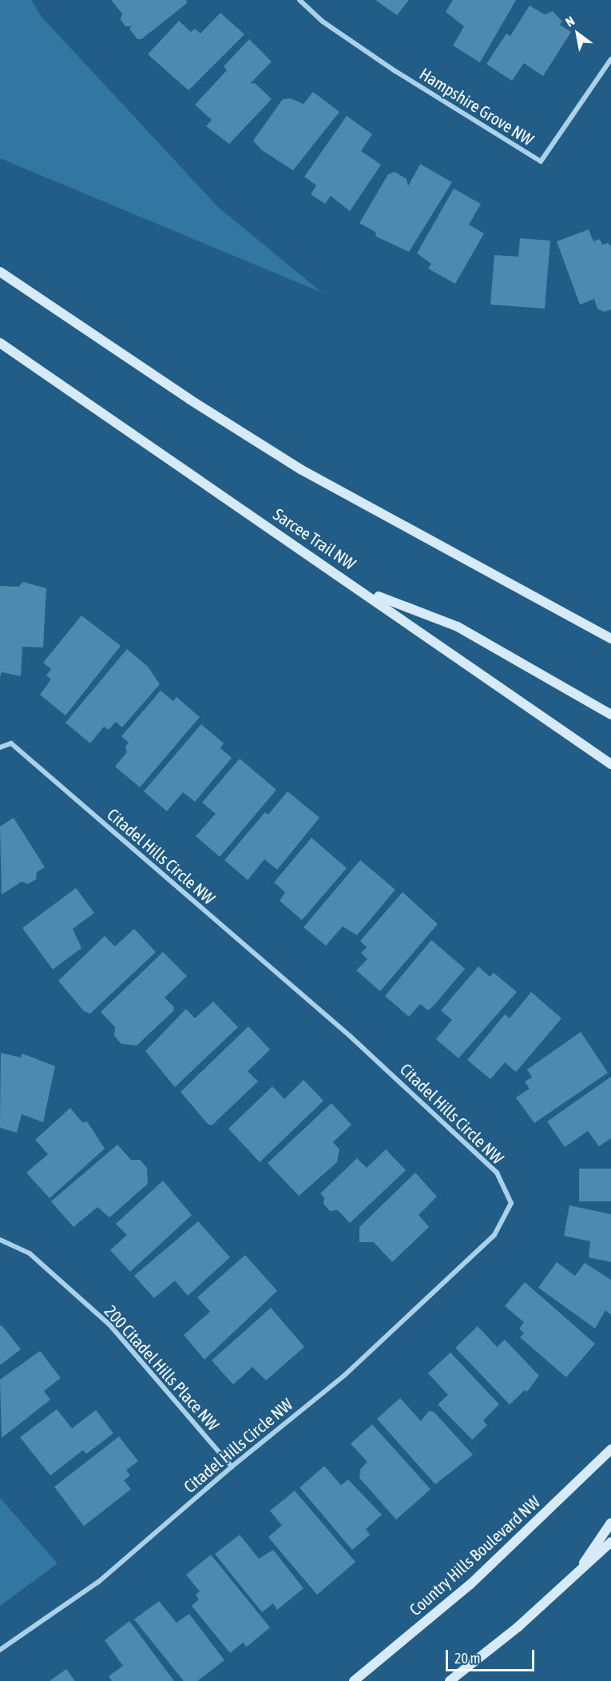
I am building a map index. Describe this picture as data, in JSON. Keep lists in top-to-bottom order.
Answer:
{
  "streets": {
    "main road": ["Sarcee Trail NW", "Country Hills Boulevard NW"],
    "street": ["Hampshire Grove NW", "Citadel Hills Circle NW", "200 Citadel Hills Place NW"]
  },
  "crossings": [
    ["Citadel Hills Circle NW", "200 Citadel Hills Place NW"]
  ],
  "scale_bar": "20 m",
  "north": "top left"
}
